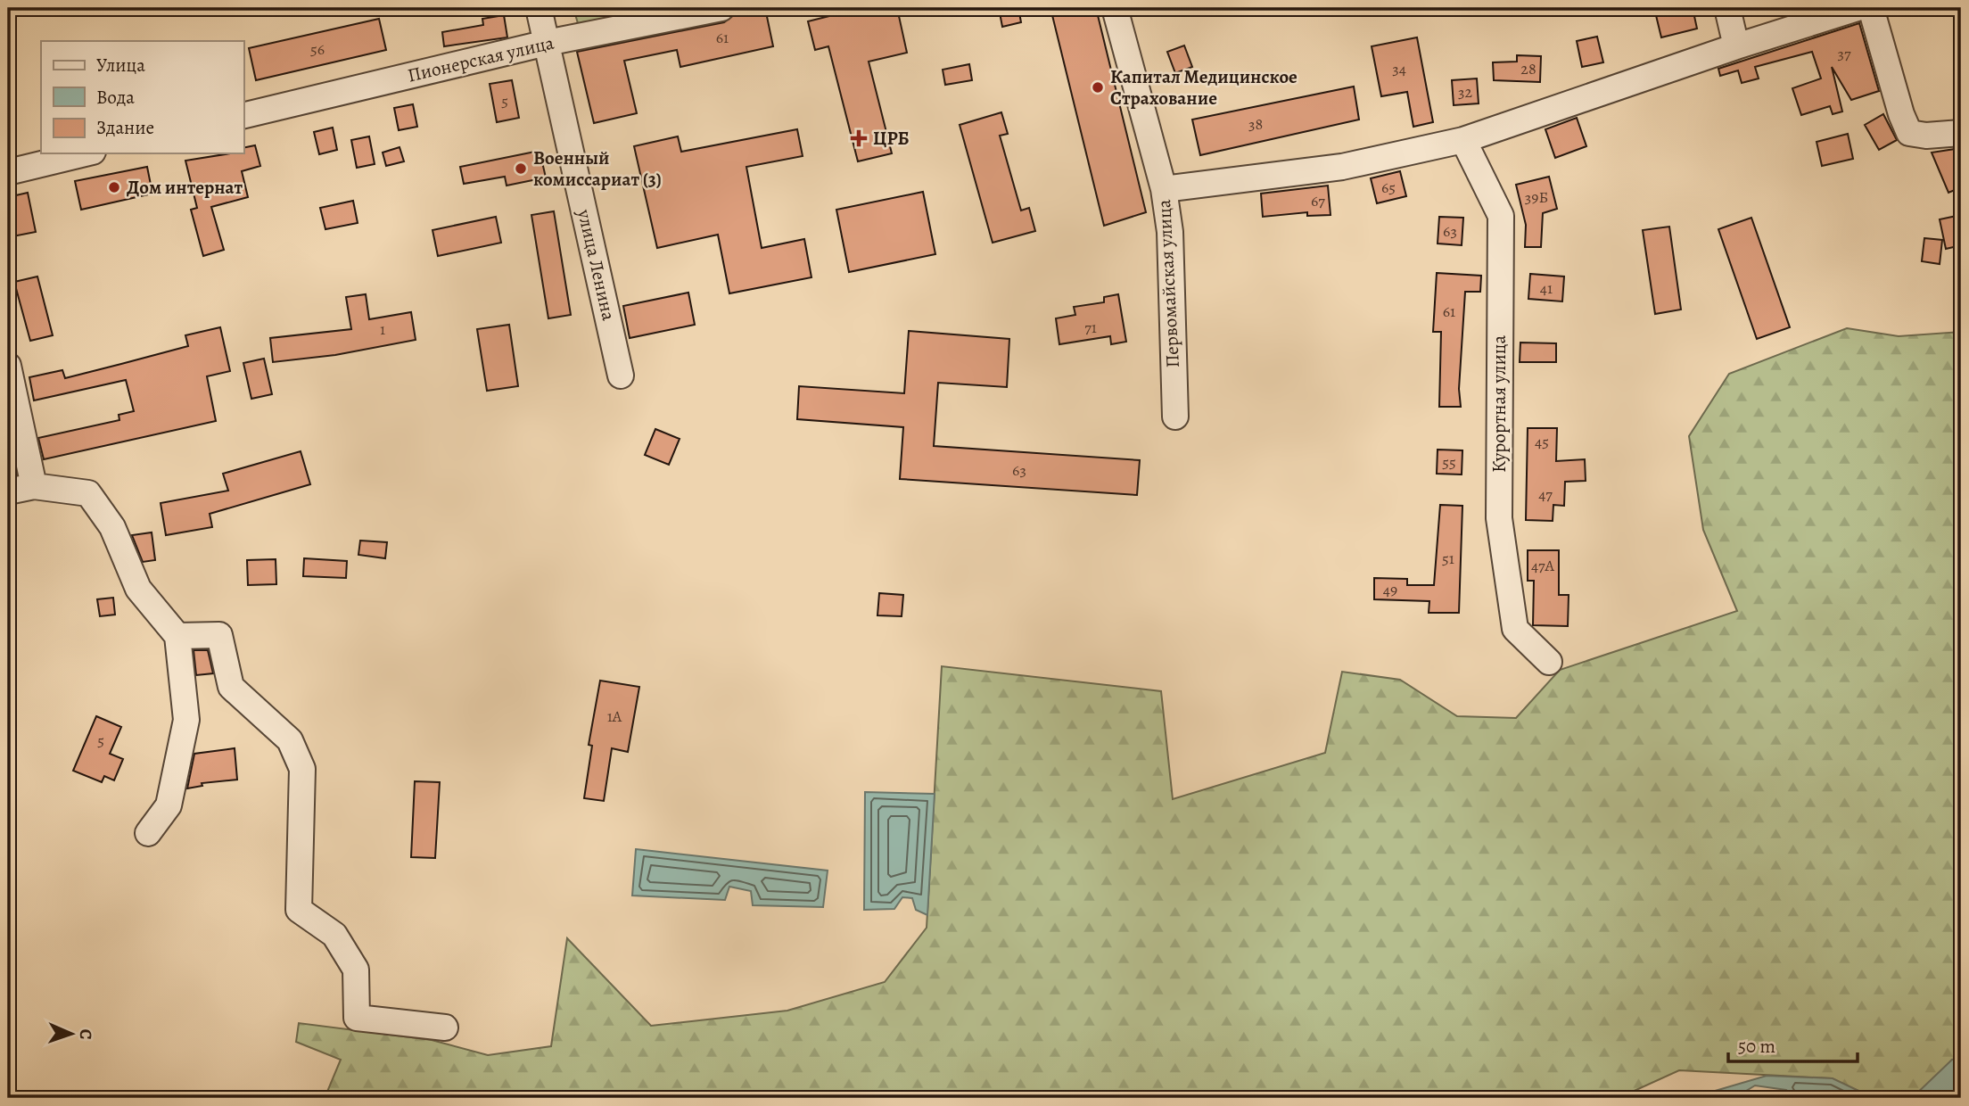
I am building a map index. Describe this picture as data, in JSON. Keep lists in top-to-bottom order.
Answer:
{
  "streets": {
    "street": [
      "Пионерская улица",
      "улица Ленина",
      "Первомайская улица",
      "Курортная улица"
    ]
  },
  "crossings": [
    ["Пионерская улица", "улица Ленина"]
  ],
  "places": {
    "other": ["Капитал Медицинское Страхование", "Военный комиссариат (3)", "Дом интернат"],
    "health": ["ЦРБ"]
  },
  "house_numbers": [
    "61",
    "56",
    "37",
    "34",
    "28",
    "32",
    "5",
    "38",
    "65",
    "39Б",
    "67",
    "63",
    "41",
    "61",
    "71",
    "1",
    "45",
    "55",
    "63",
    "47",
    "51",
    "47А",
    "49",
    "1А",
    "5"
  ],
  "legend": ["Улица", "Вода", "Здание"],
  "scale_bar": "50 m",
  "north": "right"
}
